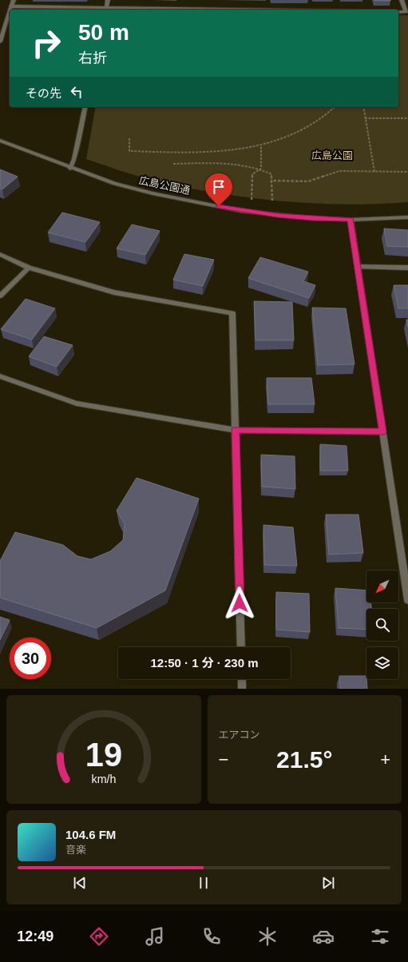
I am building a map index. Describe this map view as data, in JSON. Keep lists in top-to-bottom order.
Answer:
{
  "streets": {
    "street": ["広島公園通"]
  },
  "parks": ["広島公園"],
  "north": "bottom left",
  "page": {
    "turn": ["50 m", "右折"],
    "then": "その先",
    "limit": "30",
    "trip": "12:50 · 1 分 · 230 m",
    "tile": "エアコン",
    "heat": ["−", "21.5°", "+"],
    "song": ["104.6 FM", "音楽"],
    "tabs": "12:49",
    "gauge": ["19", "km/h"]
  }
}
